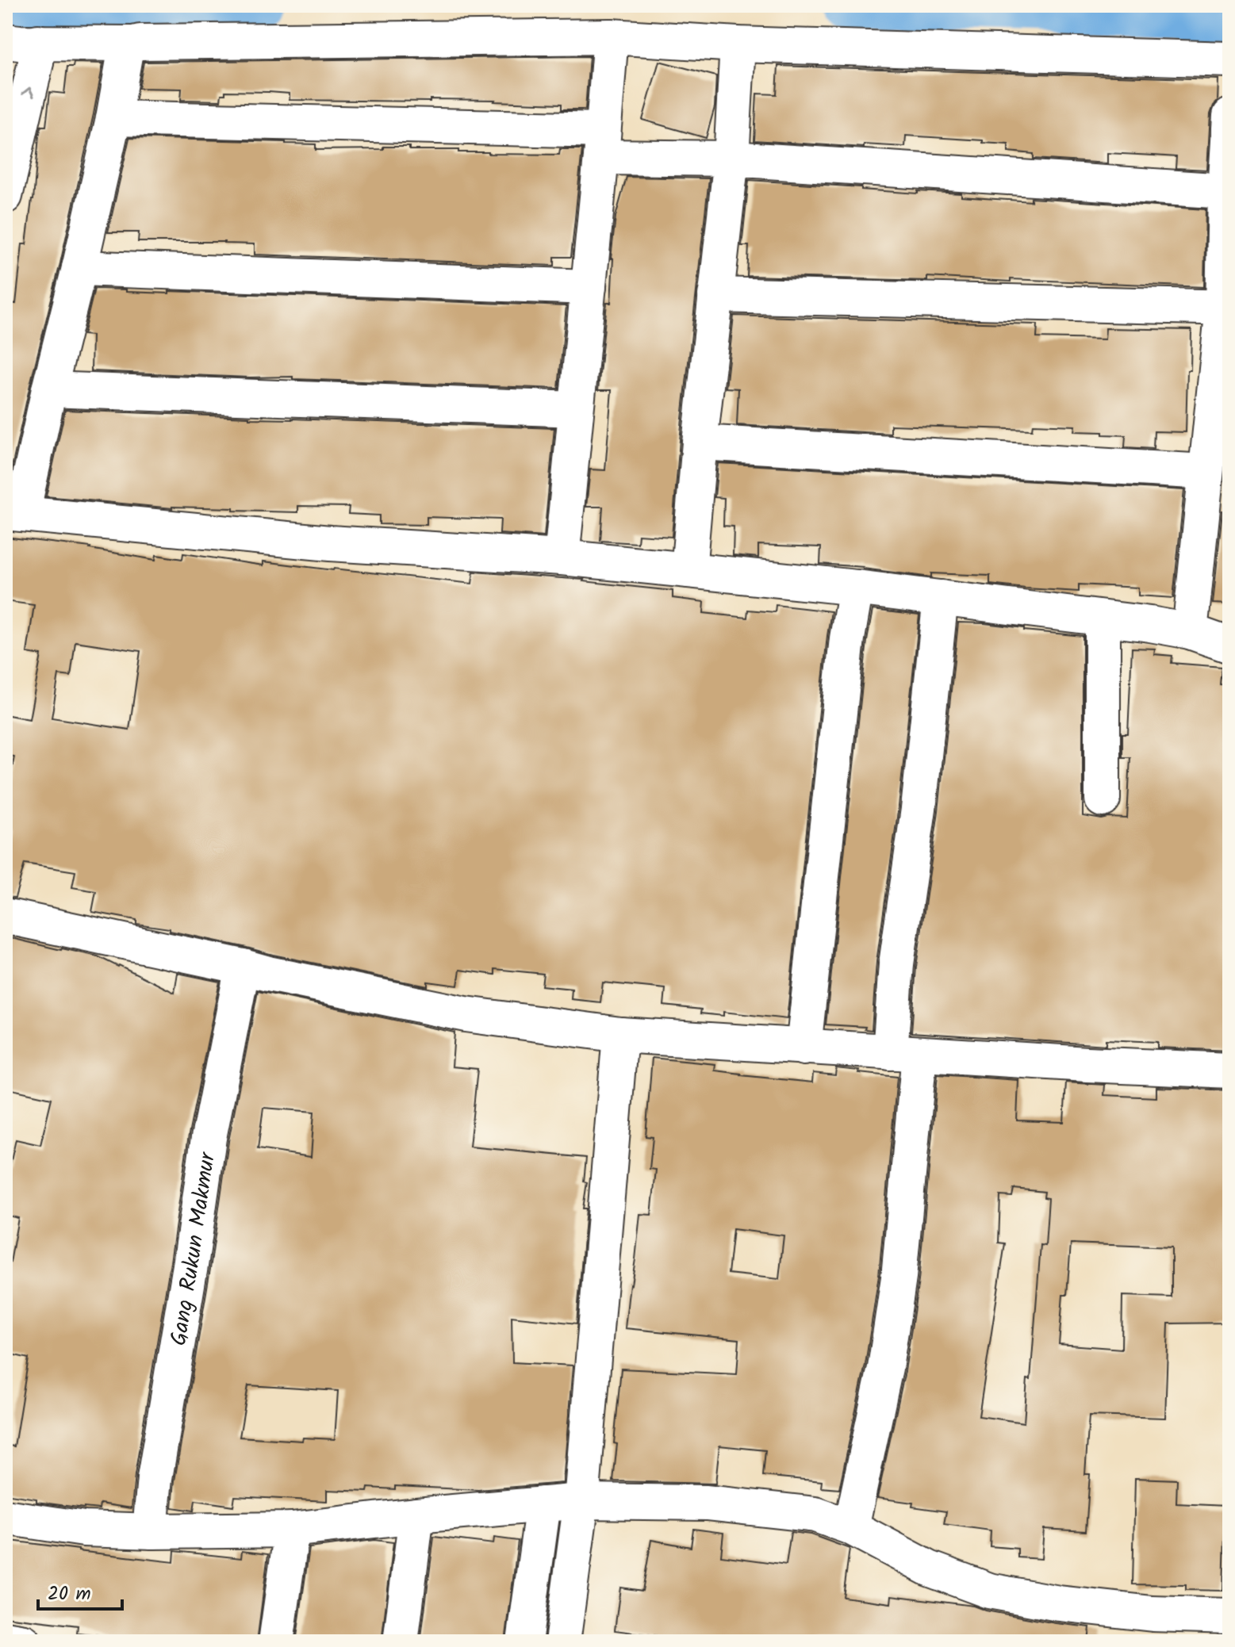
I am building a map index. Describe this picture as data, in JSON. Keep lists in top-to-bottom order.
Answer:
{
  "streets": {
    "street": ["Gang Rukun Makmur"]
  },
  "scale_bar": "20 m"
}
